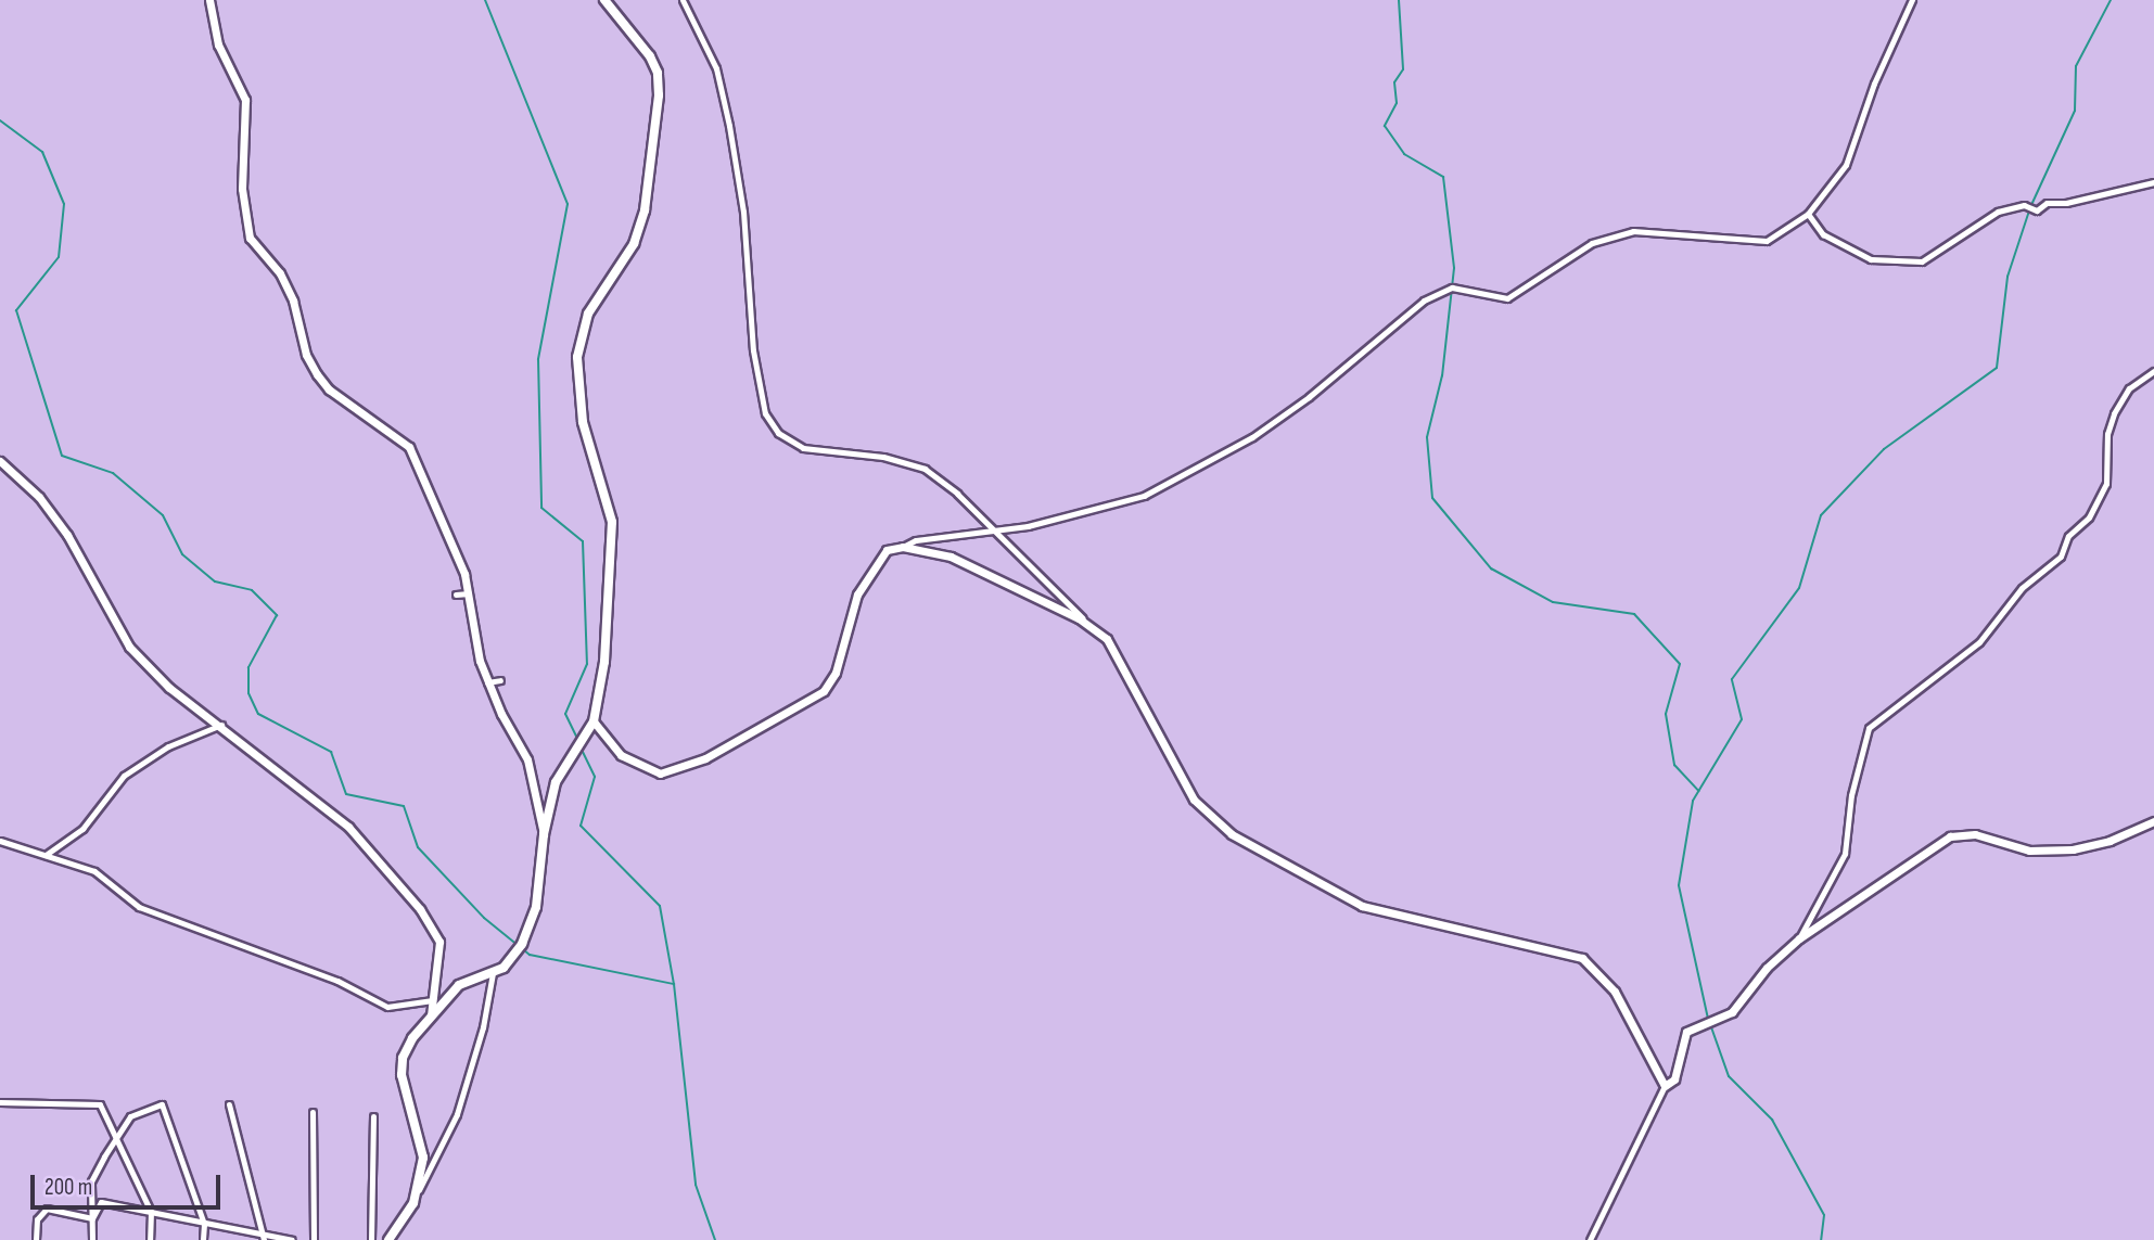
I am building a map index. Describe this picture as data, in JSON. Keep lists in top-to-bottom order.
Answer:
{
  "scale_bar": "200 m"
}
